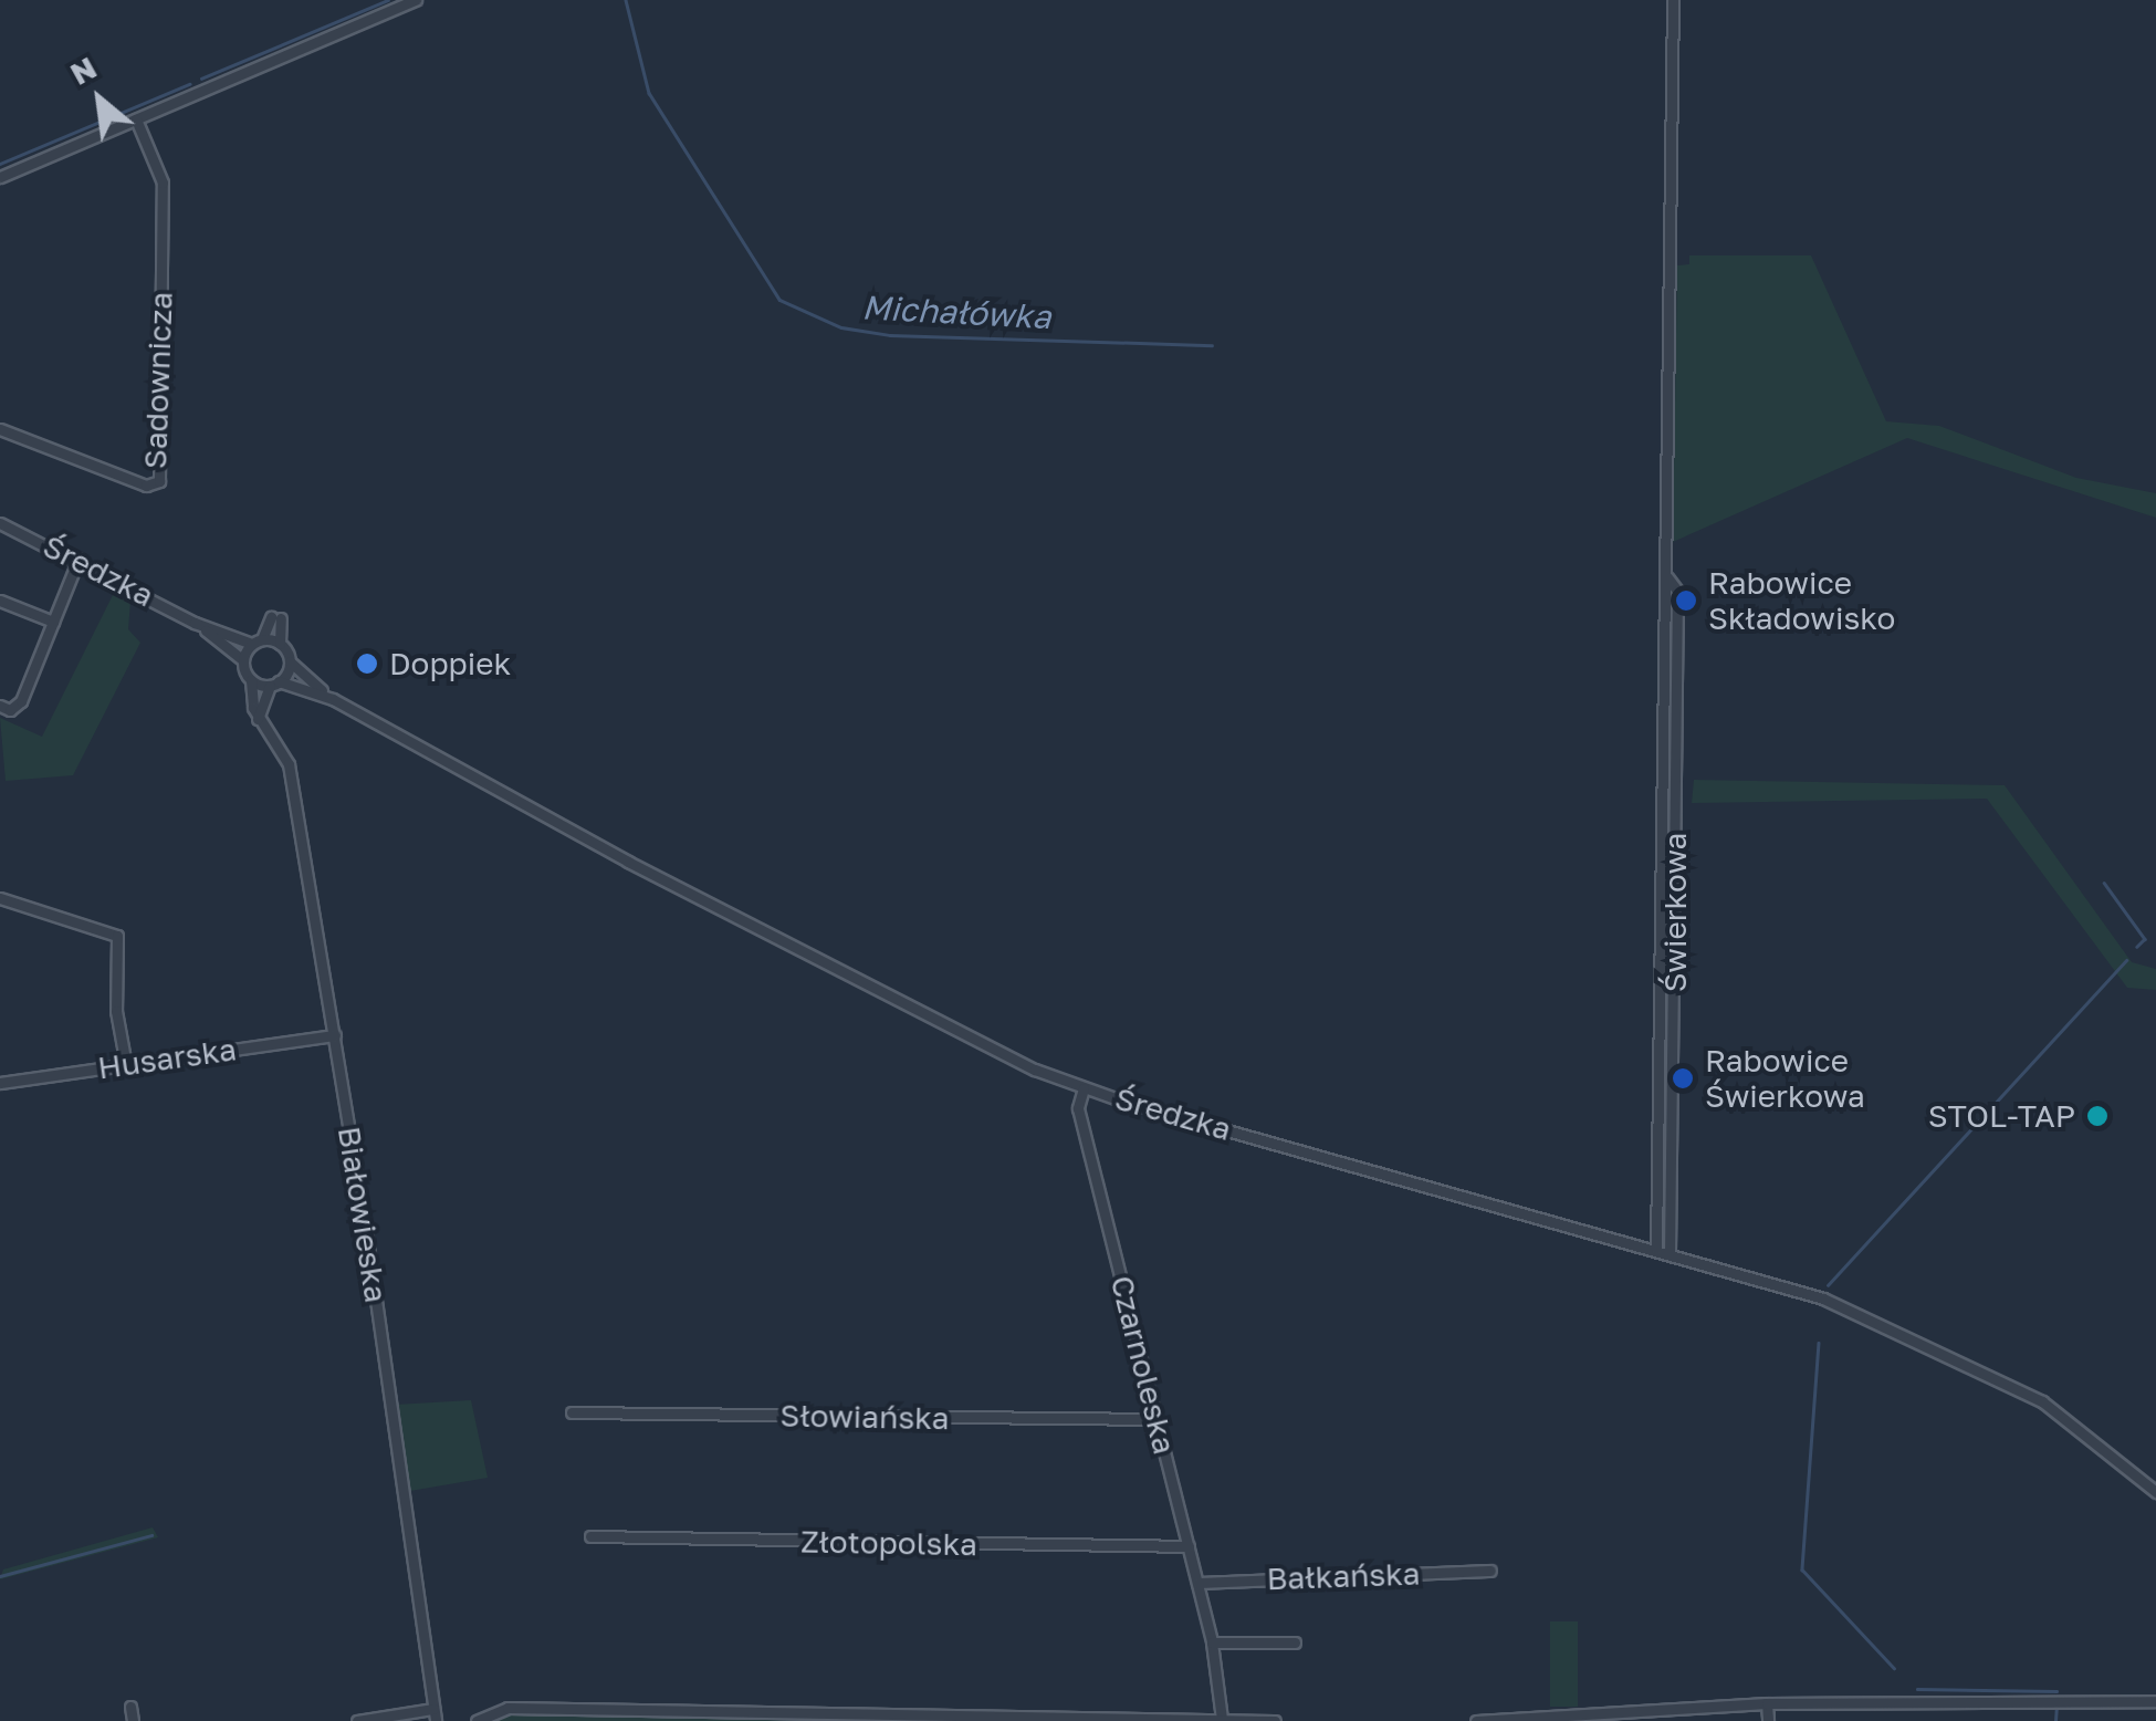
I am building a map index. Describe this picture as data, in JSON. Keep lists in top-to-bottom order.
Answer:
{
  "streets": {
    "street": [
      "Sadownicza",
      "Średzka",
      "Świerkowa",
      "Husarska",
      "Białowieska",
      "Czarnoleska",
      "Słowiańska",
      "Złotopolska",
      "Bałkańska"
    ]
  },
  "crossings": [
    ["Średzka", "Świerkowa"],
    ["Średzka", "Białowieska"],
    ["Średzka", "Czarnoleska"],
    ["Husarska", "Białowieska"],
    ["Czarnoleska", "Słowiańska"],
    ["Czarnoleska", "Złotopolska"],
    ["Czarnoleska", "Bałkańska"]
  ],
  "water": ["Michałówka"],
  "places": [
    "Rabowice Składowisko",
    "Doppiek",
    "Rabowice Świerkowa",
    "STOL-TAP"
  ],
  "north": "top left"
}
